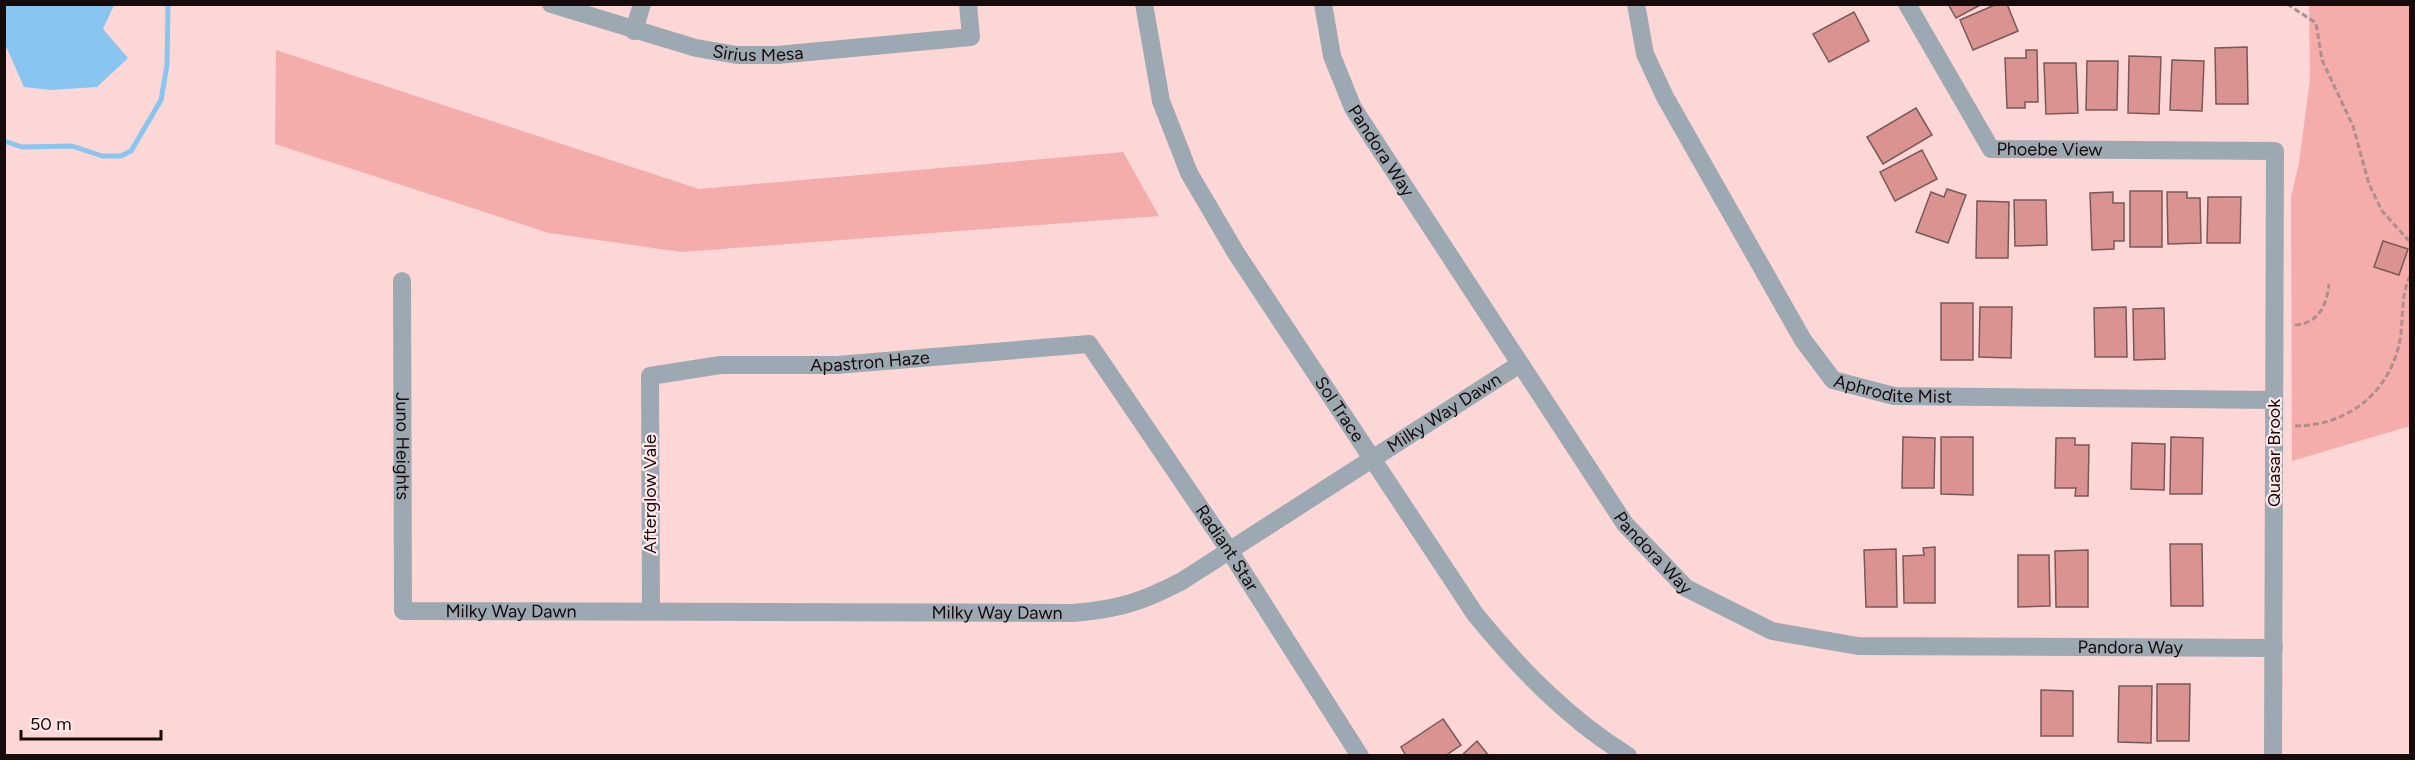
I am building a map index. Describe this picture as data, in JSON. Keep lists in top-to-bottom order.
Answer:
{
  "streets": {
    "street": [
      "Sirius Mesa",
      "Phoebe View",
      "Pandora Way",
      "Apastron Haze",
      "Aphrodite Mist",
      "Sol Trace",
      "Milky Way Dawn",
      "Juno Heights",
      "Quasar Brook",
      "Afterglow Vale",
      "Radiant Star"
    ]
  },
  "crossings": [
    ["Phoebe View", "Quasar Brook"],
    ["Pandora Way", "Milky Way Dawn"],
    ["Pandora Way", "Quasar Brook"],
    ["Apastron Haze", "Afterglow Vale"],
    ["Apastron Haze", "Radiant Star"],
    ["Aphrodite Mist", "Quasar Brook"],
    ["Sol Trace", "Milky Way Dawn"],
    ["Milky Way Dawn", "Juno Heights"],
    ["Milky Way Dawn", "Afterglow Vale"],
    ["Milky Way Dawn", "Radiant Star"]
  ],
  "scale_bar": "50 m"
}
